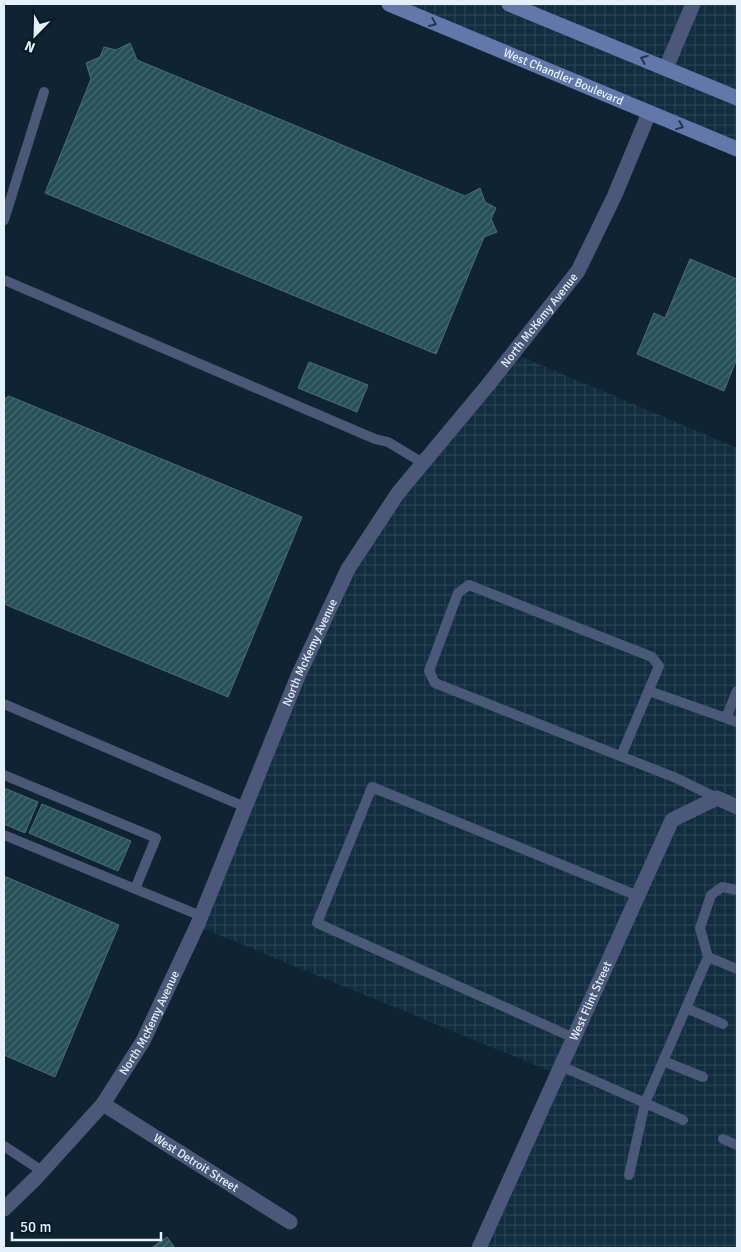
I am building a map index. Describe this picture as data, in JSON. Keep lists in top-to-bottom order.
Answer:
{
  "streets": {
    "main road": ["West Chandler Boulevard"],
    "street": ["North McKemy Avenue", "West Flint Street", "West Detroit Street"]
  },
  "crossings": [
    ["West Chandler Boulevard", "North McKemy Avenue"],
    ["North McKemy Avenue", "West Detroit Street"]
  ],
  "scale_bar": "50 m",
  "north": "bottom left"
}
